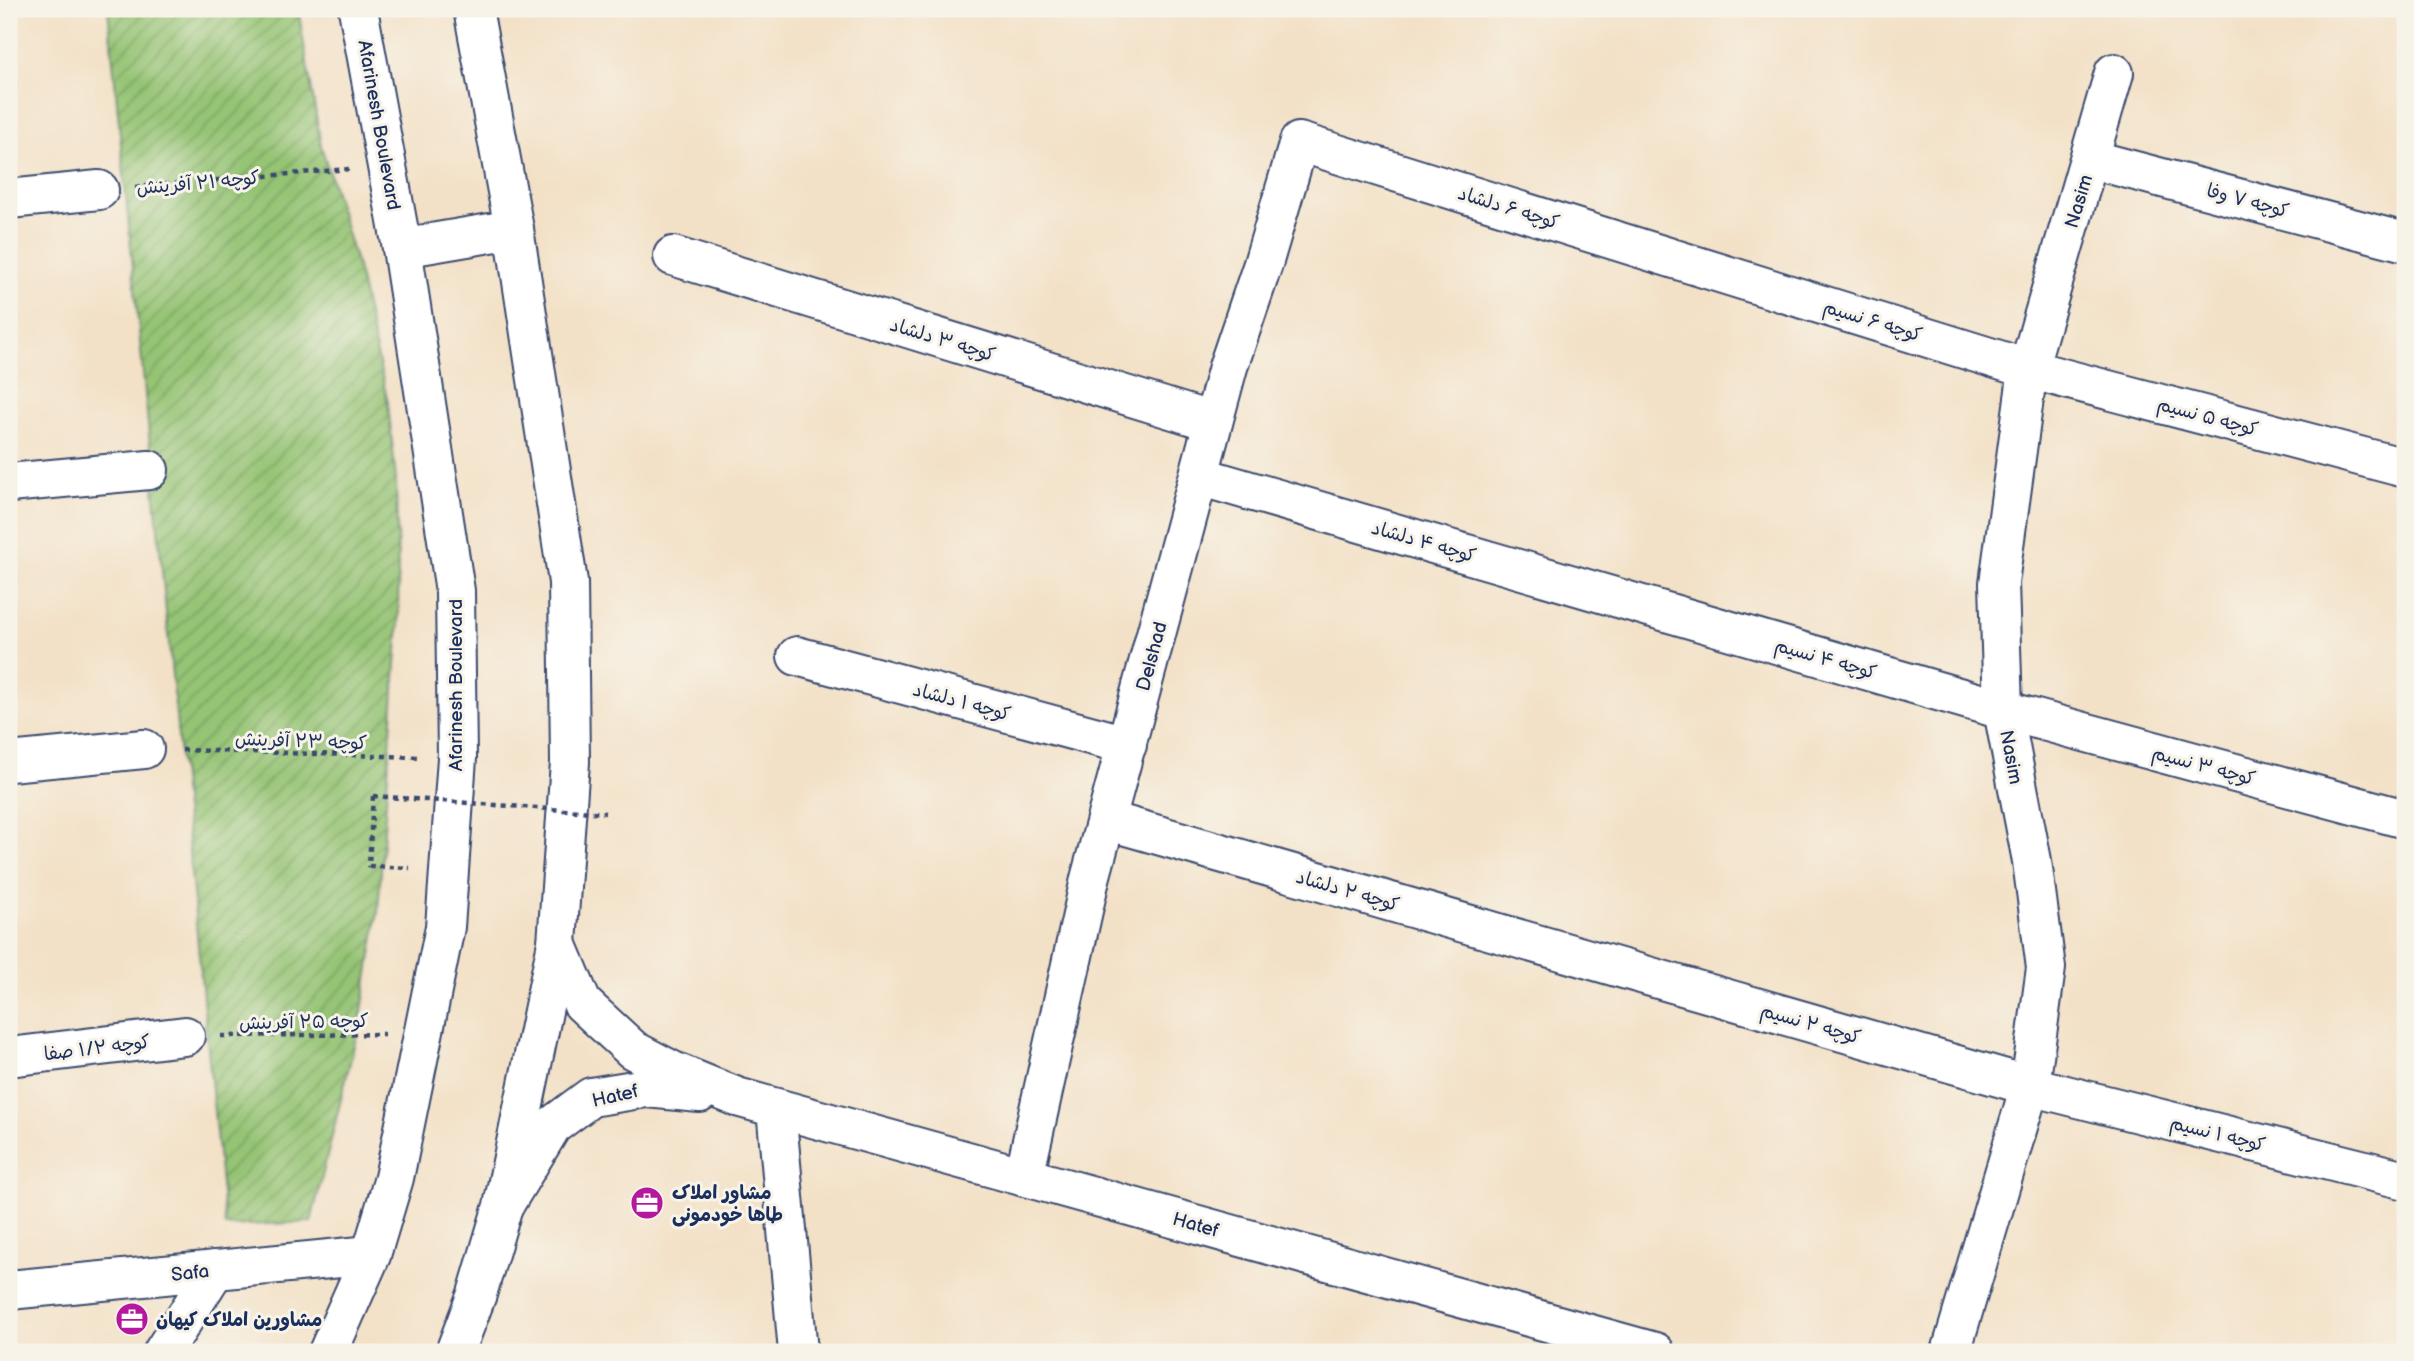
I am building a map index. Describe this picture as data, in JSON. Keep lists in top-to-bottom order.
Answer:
{
  "streets": {
    "street": [
      "Afarinesh Boulevard",
      "کوچه ۷ وفا",
      "Nasim",
      "کوچه ۶ دلشاد",
      "کوچه ۶ نسیم",
      "کوچه ۳ دلشاد",
      "کوچه ۵ نسیم",
      "کوچه ۴ دلشاد",
      "Delshad",
      "کوچه ۴ نسیم",
      "کوچه ۱ دلشاد",
      "کوچه ۳ نسیم",
      "کوچه ۲ دلشاد",
      "کوچه ۲ نسیم",
      "کوچه ۱/۲ صفا",
      "Hatef",
      "کوچه ۱ نسیم",
      "Safa"
    ],
    "path": ["کوچه ۲۱ آفرینش", "کوچه ۲۳ آفرینش", "کوچه ۲۵ آفرینش"]
  },
  "crossings": [
    ["Afarinesh Boulevard", "کوچه ۲۱ آفرینش"],
    ["Afarinesh Boulevard", "کوچه ۲۳ آفرینش"],
    ["Afarinesh Boulevard", "کوچه ۲۵ آفرینش"],
    ["Afarinesh Boulevard", "Safa"],
    ["کوچه ۷ وفا", "Nasim"],
    ["Nasim", "کوچه ۶ نسیم"],
    ["Nasim", "کوچه ۵ نسیم"],
    ["Nasim", "کوچه ۴ نسیم"],
    ["Nasim", "کوچه ۳ نسیم"],
    ["Nasim", "کوچه ۲ نسیم"],
    ["Nasim", "کوچه ۱ نسیم"],
    ["کوچه ۶ دلشاد", "کوچه ۶ نسیم"],
    ["کوچه ۶ دلشاد", "Delshad"],
    ["کوچه ۶ نسیم", "کوچه ۵ نسیم"],
    ["کوچه ۳ دلشاد", "Delshad"],
    ["کوچه ۴ دلشاد", "Delshad"],
    ["کوچه ۴ دلشاد", "کوچه ۴ نسیم"],
    ["Delshad", "کوچه ۱ دلشاد"],
    ["Delshad", "کوچه ۲ دلشاد"],
    ["Delshad", "Hatef"],
    ["کوچه ۴ نسیم", "کوچه ۳ نسیم"],
    ["کوچه ۲ دلشاد", "کوچه ۲ نسیم"],
    ["کوچه ۲۵ آفرینش", "کوچه ۱/۲ صفا"],
    ["کوچه ۲ نسیم", "کوچه ۱ نسیم"]
  ],
  "places": {
    "office": ["مشاور املاک طاها خودمونی", "مشاورین املاک کیهان"]
  }
}
